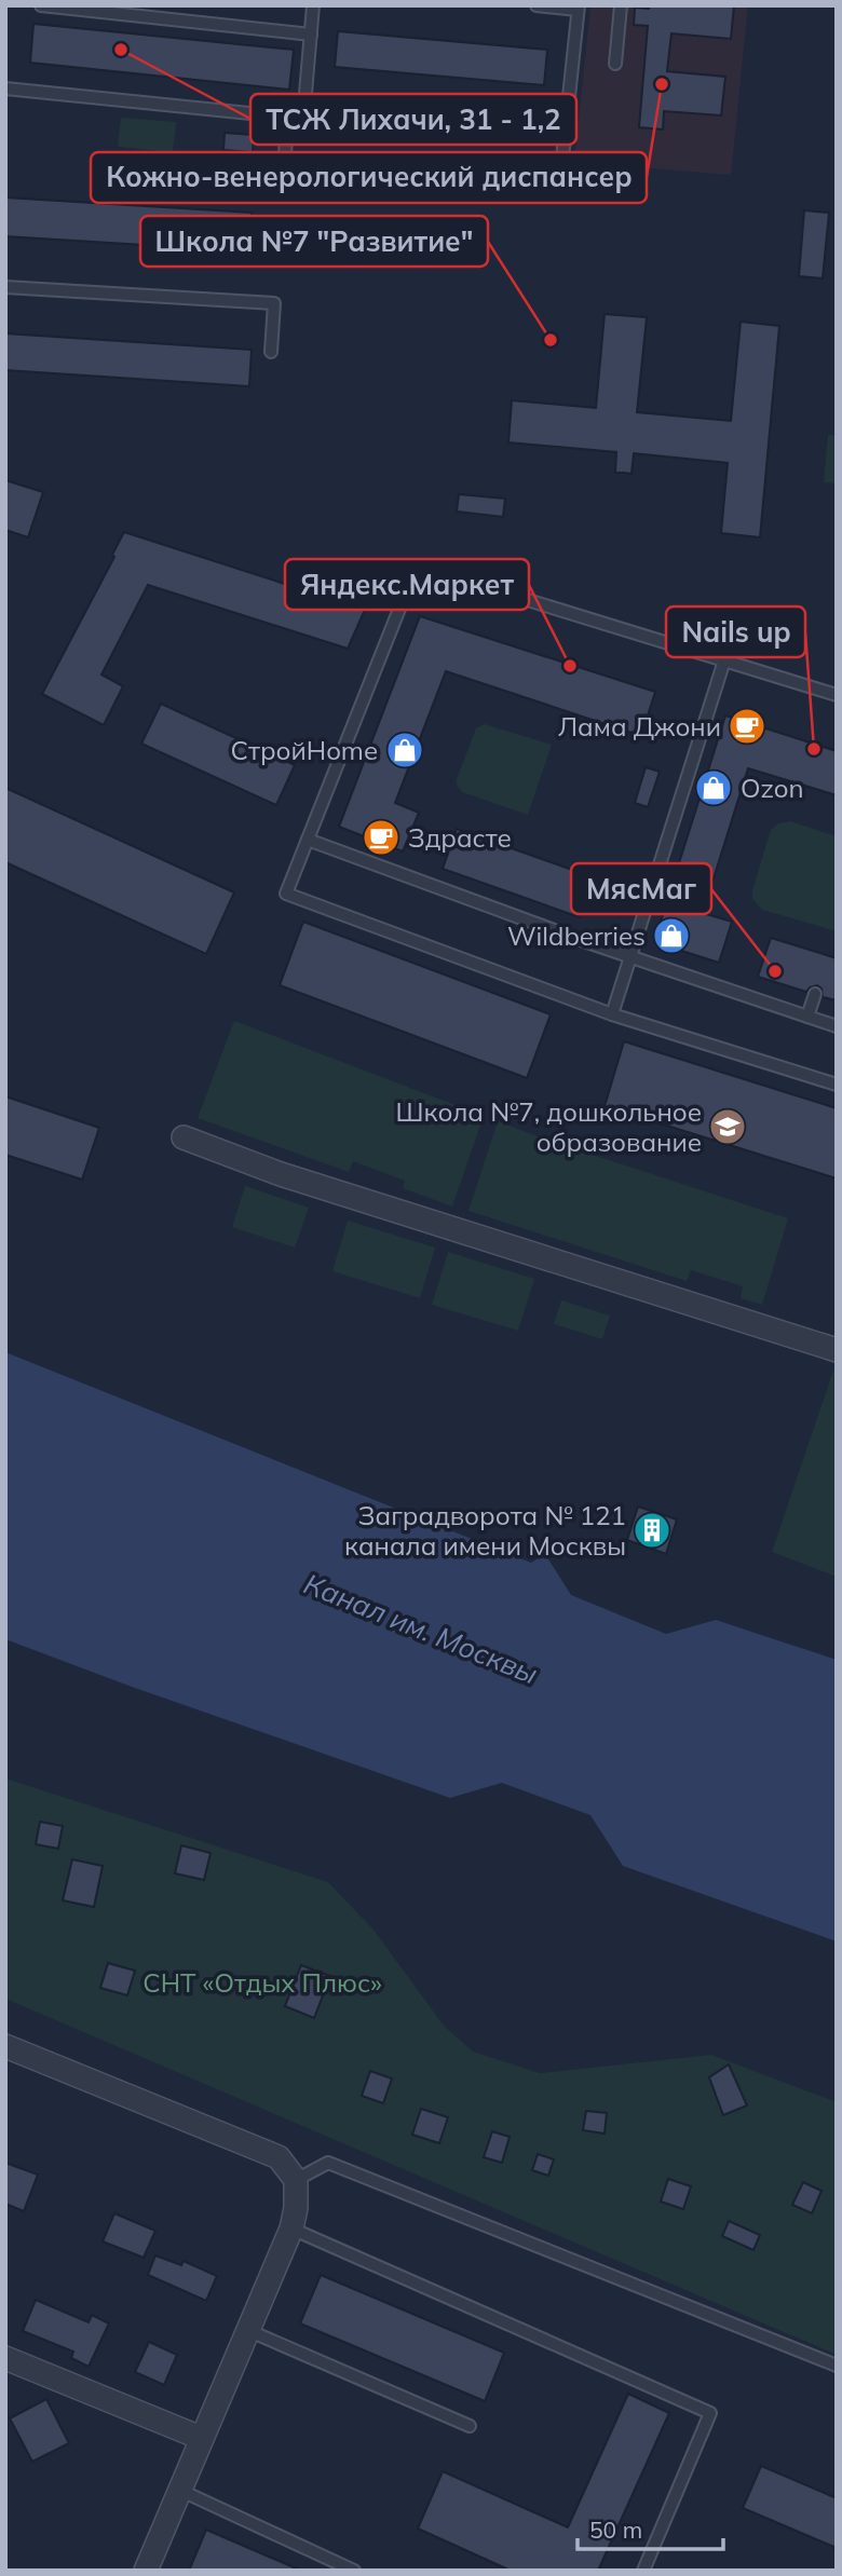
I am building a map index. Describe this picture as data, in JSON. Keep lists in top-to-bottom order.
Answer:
{
  "water": ["Канал им. Москвы"],
  "parks": ["СНТ «Отдых Плюс»"],
  "places": {
    "other": [
      "ТСЖ Лихачи, 31 - 1,2",
      "Кожно-венерологический диспансер",
      "Школа №7 \"Развитие\"",
      "Яндекс.Маркет",
      "Nails up",
      "МясМаг"
    ],
    "cafe": ["Лама Джони", "Здрасте"],
    "shop": ["СтройHome", "Ozon", "Wildberries"],
    "school or university": ["Школа №7, дошкольное образование"],
    "building": ["Заградворота № 121 канала имени Москвы"]
  },
  "scale_bar": "50 m"
}
